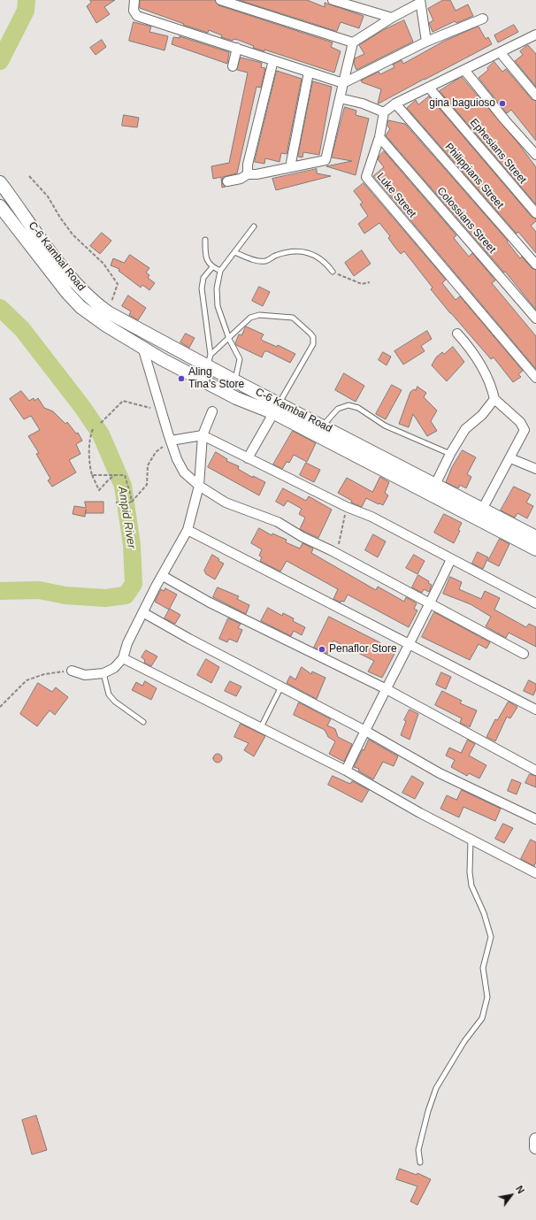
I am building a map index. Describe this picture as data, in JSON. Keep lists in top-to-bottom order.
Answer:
{
  "streets": {
    "main road": ["C-6 Kambal Road"],
    "street": [
      "Ephesians Street",
      "Philippians Street",
      "Luke Street",
      "Colossians Street"
    ]
  },
  "crossings": [
    ["Luke Street", "Colossians Street"]
  ],
  "water": ["Ampid River"],
  "places": ["gina baguioso", "Aling Tina's Store", "Penaflor Store"],
  "north": "top right"
}
